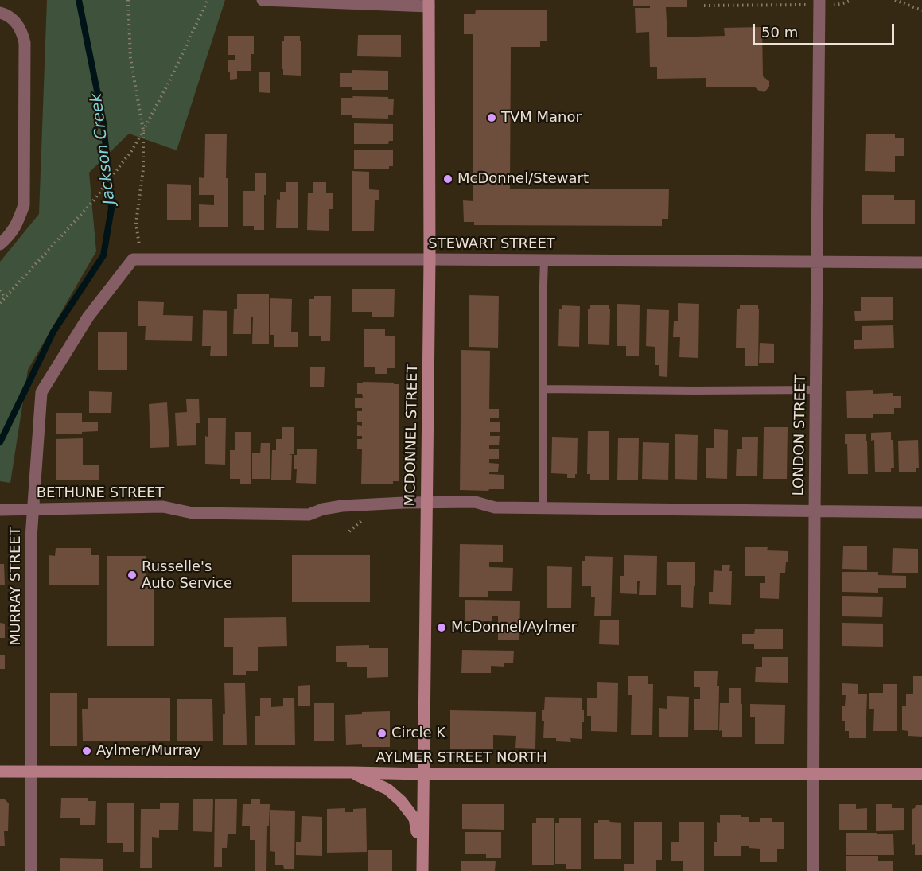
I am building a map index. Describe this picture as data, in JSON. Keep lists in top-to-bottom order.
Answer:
{
  "streets": {
    "street": [
      "STEWART STREET",
      "MCDONNEL STREET",
      "LONDON STREET",
      "BETHUNE STREET",
      "MURRAY STREET",
      "AYLMER STREET NORTH"
    ]
  },
  "crossings": [
    ["STEWART STREET", "MCDONNEL STREET"],
    ["STEWART STREET", "LONDON STREET"],
    ["STEWART STREET", "MURRAY STREET"],
    ["MCDONNEL STREET", "BETHUNE STREET"],
    ["MCDONNEL STREET", "AYLMER STREET NORTH"],
    ["LONDON STREET", "AYLMER STREET NORTH"],
    ["BETHUNE STREET", "MURRAY STREET"],
    ["MURRAY STREET", "AYLMER STREET NORTH"]
  ],
  "water": ["Jackson Creek"],
  "places": [
    "TVM Manor",
    "McDonnel/Stewart",
    "Russelle's Auto Service",
    "McDonnel/Aylmer",
    "Circle K",
    "Aylmer/Murray"
  ],
  "scale_bar": "50 m"
}
